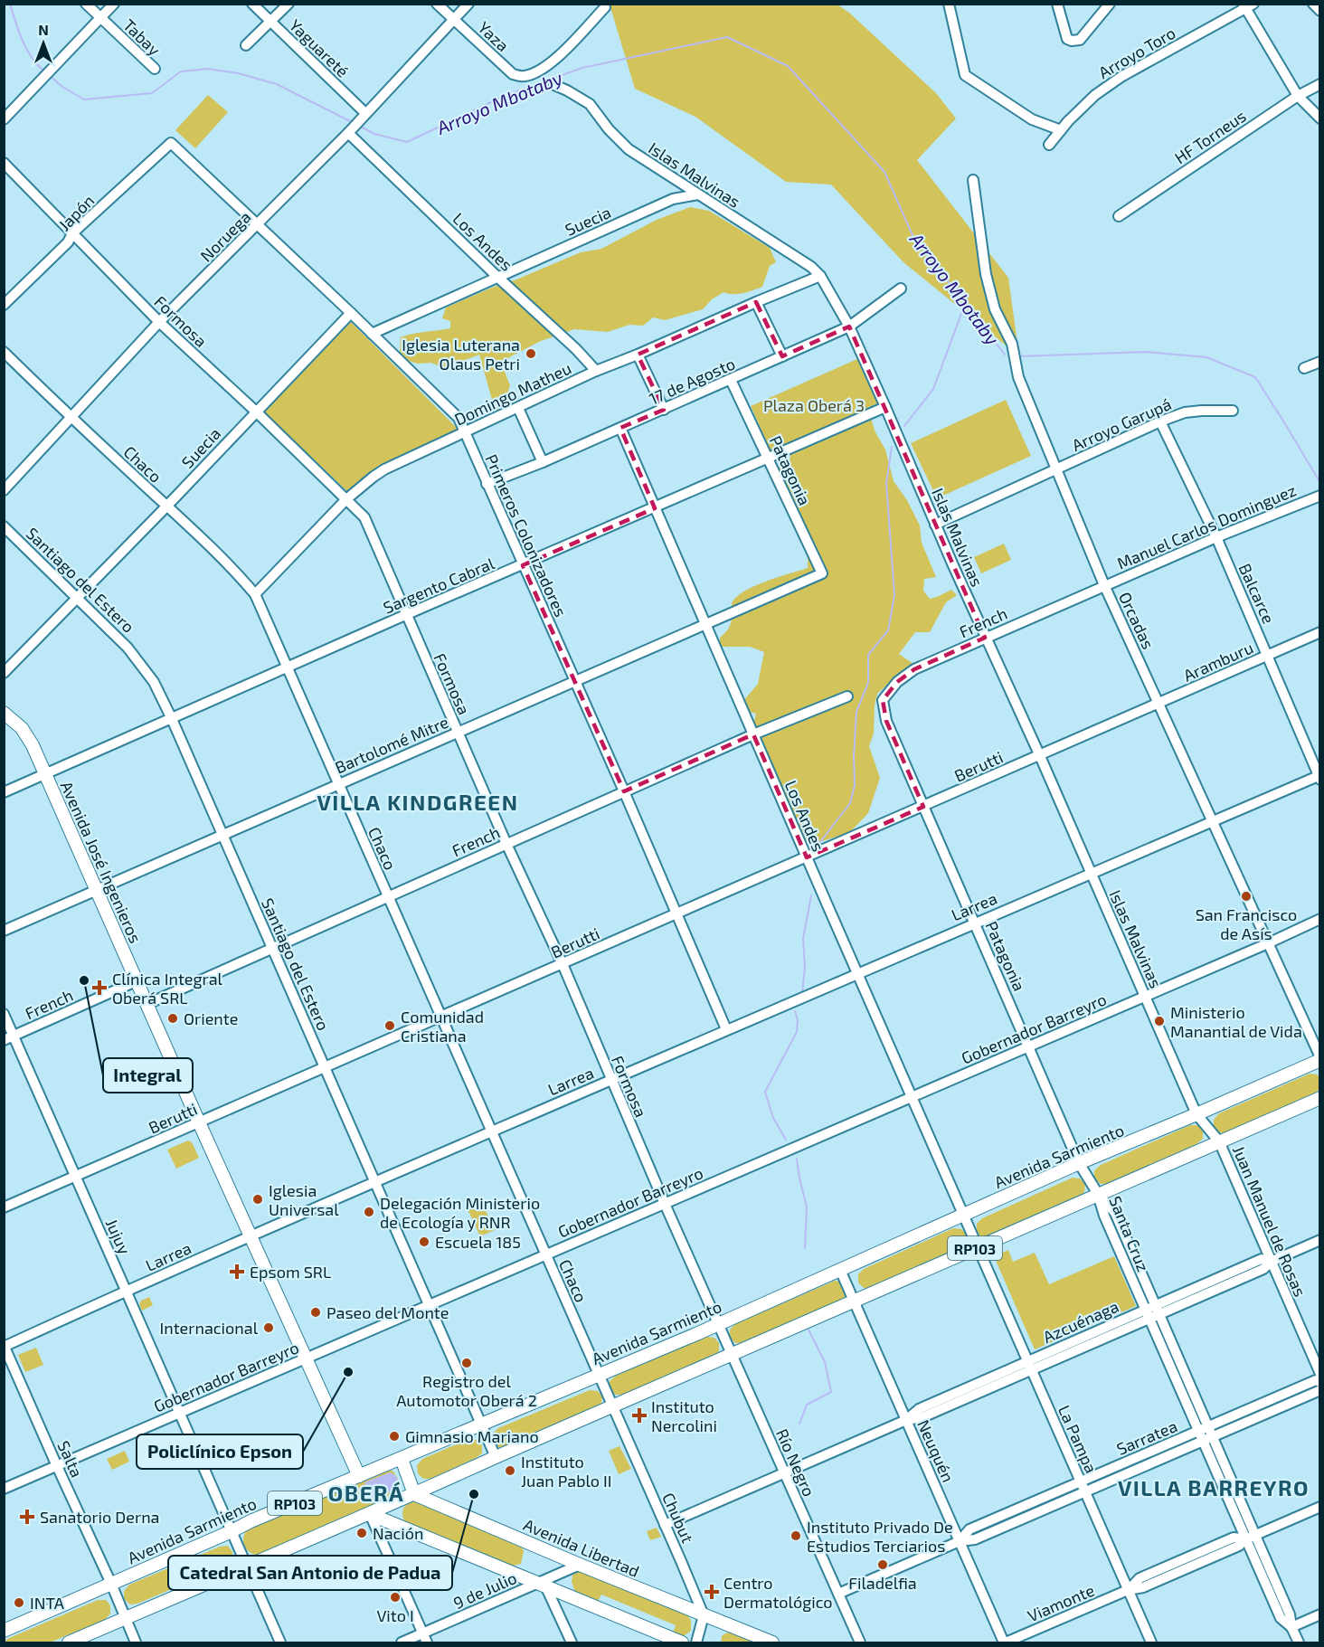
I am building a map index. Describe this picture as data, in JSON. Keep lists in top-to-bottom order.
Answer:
{
  "streets": {
    "main road": [
      "Avenida José Ingenieros",
      "Avenida Sarmiento",
      "RP103",
      "Avenida Libertad"
    ],
    "street": [
      "Yaza",
      "Tabay",
      "Yaguareté",
      "Arroyo Toro",
      "HF Torneus",
      "Islas Malvinas",
      "Japón",
      "Suecia",
      "Noruega",
      "Los Andes",
      "Formosa",
      "17 de Agosto",
      "Domingo Matheu",
      "Arroyo Garupá",
      "Chaco",
      "Patagonia",
      "Manuel Carlos Dominguez",
      "Primeros Colonizadores",
      "Santiago del Estero",
      "Sargento Cabral",
      "Balcarce",
      "Orcadas",
      "French",
      "Aramburu",
      "Bartolomé Mitre",
      "Berutti",
      "Larrea",
      "Gobernador Barreyro",
      "Juan Manuel de Rosas",
      "Santa Cruz",
      "Jujuy",
      "Azcuénaga",
      "Sarratea",
      "La Pampa",
      "Neuquén",
      "Salta",
      "Río Negro",
      "Chubut",
      "9 de Julio",
      "Viamonte"
    ]
  },
  "crossings": [
    ["Yaza", "Noruega"],
    ["Yaguareté", "Noruega"],
    ["Islas Malvinas", "Suecia"],
    ["Islas Malvinas", "17 de Agosto"],
    ["Islas Malvinas", "Domingo Matheu"],
    ["Islas Malvinas", "Sargento Cabral"],
    ["Islas Malvinas", "French"],
    ["Islas Malvinas", "Berutti"],
    ["Islas Malvinas", "Larrea"],
    ["Islas Malvinas", "Gobernador Barreyro"],
    ["Islas Malvinas", "Avenida Sarmiento"],
    ["Islas Malvinas", "Juan Manuel de Rosas"],
    ["Japón", "Formosa"],
    ["Japón", "Primeros Colonizadores"],
    ["Suecia", "Los Andes"],
    ["Suecia", "Formosa"],
    ["Suecia", "Chaco"],
    ["Suecia", "Primeros Colonizadores"],
    ["Suecia", "Santiago del Estero"],
    ["Noruega", "Los Andes"],
    ["Noruega", "Formosa"],
    ["Noruega", "Chaco"],
    ["Noruega", "Primeros Colonizadores"],
    ["Los Andes", "17 de Agosto"],
    ["Los Andes", "Domingo Matheu"],
    ["Los Andes", "Sargento Cabral"],
    ["Los Andes", "French"],
    ["Los Andes", "Bartolomé Mitre"],
    ["Los Andes", "Berutti"],
    ["Los Andes", "Larrea"],
    ["Los Andes", "Gobernador Barreyro"],
    ["Los Andes", "Avenida Sarmiento"],
    ["Los Andes", "RP103"],
    ["Los Andes", "La Pampa"],
    ["Formosa", "Domingo Matheu"],
    ["Formosa", "Sargento Cabral"],
    ["Formosa", "French"],
    ["Formosa", "Bartolomé Mitre"],
    ["Formosa", "Berutti"],
    ["Formosa", "Larrea"],
    ["Formosa", "Gobernador Barreyro"],
    ["Formosa", "Avenida Sarmiento"],
    ["Formosa", "Río Negro"],
    ["17 de Agosto", "Patagonia"],
    ["17 de Agosto", "Primeros Colonizadores"],
    ["Domingo Matheu", "Chaco"],
    ["Domingo Matheu", "Primeros Colonizadores"],
    ["Arroyo Garupá", "Balcarce"],
    ["Arroyo Garupá", "Orcadas"],
    ["Chaco", "Sargento Cabral"],
    ["Chaco", "French"],
    ["Chaco", "Bartolomé Mitre"],
    ["Chaco", "Berutti"],
    ["Chaco", "Larrea"],
    ["Chaco", "Gobernador Barreyro"],
    ["Chaco", "Avenida Sarmiento"],
    ["Chaco", "RP103"],
    ["Chaco", "Chubut"],
    ["Patagonia", "Sargento Cabral"],
    ["Patagonia", "French"],
    ["Patagonia", "Bartolomé Mitre"],
    ["Patagonia", "Berutti"],
    ["Patagonia", "Larrea"],
    ["Patagonia", "Gobernador Barreyro"],
    ["Patagonia", "Avenida Sarmiento"],
    ["Patagonia", "Santa Cruz"],
    ["Patagonia", "RP103"],
    ["Manuel Carlos Dominguez", "Balcarce"],
    ["Manuel Carlos Dominguez", "Orcadas"],
    ["Manuel Carlos Dominguez", "French"],
    ["Primeros Colonizadores", "Sargento Cabral"],
    ["Primeros Colonizadores", "French"],
    ["Primeros Colonizadores", "Bartolomé Mitre"],
    ["Primeros Colonizadores", "Berutti"],
    ["Primeros Colonizadores", "Larrea"],
    ["Santiago del Estero", "Sargento Cabral"],
    ["Santiago del Estero", "French"],
    ["Santiago del Estero", "Bartolomé Mitre"],
    ["Santiago del Estero", "Berutti"],
    ["Santiago del Estero", "Larrea"],
    ["Santiago del Estero", "Gobernador Barreyro"],
    ["Santiago del Estero", "Avenida Sarmiento"],
    ["Santiago del Estero", "RP103"],
    ["Sargento Cabral", "Avenida José Ingenieros"],
    ["Balcarce", "Aramburu"],
    ["Balcarce", "Larrea"],
    ["Orcadas", "French"],
    ["Orcadas", "Aramburu"],
    ["Orcadas", "Berutti"],
    ["Orcadas", "Larrea"],
    ["Orcadas", "Gobernador Barreyro"],
    ["Orcadas", "Avenida Sarmiento"],
    ["French", "Avenida José Ingenieros"],
    ["French", "Jujuy"],
    ["Aramburu", "Berutti"],
    ["Bartolomé Mitre", "Avenida José Ingenieros"],
    ["Berutti", "Avenida José Ingenieros"],
    ["Berutti", "Jujuy"],
    ["Avenida José Ingenieros", "Larrea"],
    ["Avenida José Ingenieros", "Gobernador Barreyro"],
    ["Avenida José Ingenieros", "Avenida Sarmiento"],
    ["Larrea", "Jujuy"],
    ["Larrea", "Salta"],
    ["Gobernador Barreyro", "Jujuy"],
    ["Gobernador Barreyro", "Salta"],
    ["Avenida Sarmiento", "Juan Manuel de Rosas"],
    ["Avenida Sarmiento", "Jujuy"],
    ["Avenida Sarmiento", "Neuquén"],
    ["Avenida Sarmiento", "Salta"],
    ["Avenida Sarmiento", "Río Negro"],
    ["Juan Manuel de Rosas", "RP103"],
    ["Juan Manuel de Rosas", "Azcuénaga"],
    ["Santa Cruz", "RP103"],
    ["Santa Cruz", "Azcuénaga"],
    ["Santa Cruz", "Sarratea"],
    ["Santa Cruz", "Viamonte"],
    ["Jujuy", "RP103"],
    ["RP103", "La Pampa"],
    ["RP103", "Neuquén"],
    ["RP103", "Salta"],
    ["RP103", "Río Negro"],
    ["RP103", "Chubut"],
    ["RP103", "Avenida Libertad"],
    ["Azcuénaga", "La Pampa"],
    ["Azcuénaga", "Neuquén"],
    ["Azcuénaga", "Río Negro"],
    ["Azcuénaga", "Chubut"],
    ["Sarratea", "La Pampa"],
    ["Sarratea", "Neuquén"],
    ["Sarratea", "Río Negro"],
    ["La Pampa", "Viamonte"],
    ["Neuquén", "Viamonte"],
    ["Chubut", "Avenida Libertad"],
    ["Avenida Libertad", "9 de Julio"]
  ],
  "districts": ["VILLA KINDGREEN", "VILLA BARREYRO", "OBERÁ"],
  "water": ["Arroyo Mbotaby"],
  "parks": ["Plaza Oberá 3"],
  "places": {
    "other": [
      "Iglesia Luterana Olaus Petri",
      "San Francisco de Asís",
      "Integral",
      "Oriente",
      "Ministerio Manantial de Vida",
      "Comunidad Cristiana",
      "Iglesia Universal",
      "Delegación Ministerio de Ecología y RNR",
      "Escuela 185",
      "Paseo del Monte",
      "Internacional",
      "Registro del Automotor Oberá 2",
      "Policlínico Epson",
      "Gimnasio Mariano",
      "Instituto Juan Pablo II",
      "Catedral San Antonio de Padua",
      "Nación",
      "Instituto Privado De Estudios Terciarios",
      "Filadelfia",
      "Vito I",
      "INTA"
    ],
    "health": [
      "Clínica Integral Oberá SRL",
      "Epsom SRL",
      "Instituto Nercolini",
      "Sanatorio Derna",
      "Centro Dermatológico"
    ]
  },
  "north": "top"
}
